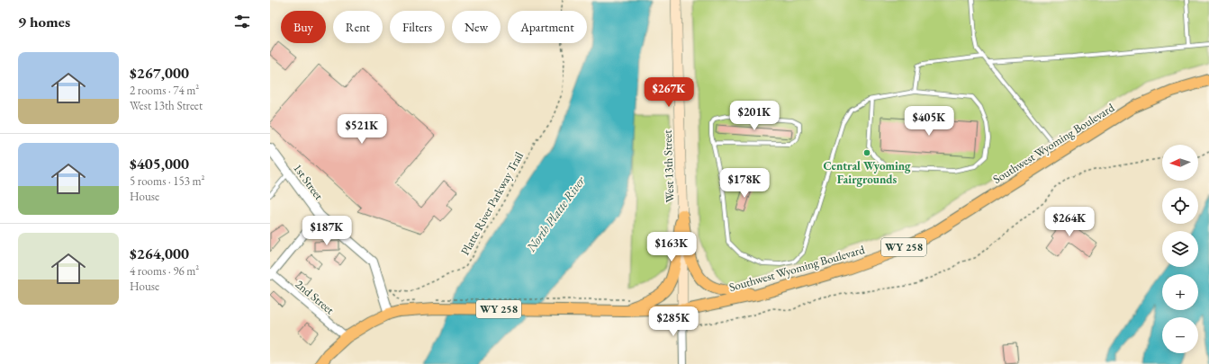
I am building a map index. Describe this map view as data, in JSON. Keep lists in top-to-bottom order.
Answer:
{
  "streets": {
    "main road": ["Southwest Wyoming Boulevard", "West 13th Street", "WY 258"],
    "street": ["1st Street", "2nd Street"],
    "path": ["Platte River Parkway Trail"]
  },
  "crossings": [
    ["Southwest Wyoming Boulevard", "West 13th Street"],
    ["Southwest Wyoming Boulevard", "1st Street"],
    ["Southwest Wyoming Boulevard", "2nd Street"]
  ],
  "water": ["North Platte River"],
  "places": ["Central Wyoming Fairgrounds"],
  "north": "left",
  "page": {
    "heading": "9 homes",
    "chip": [
      "Buy",
      "Rent",
      "Filters",
      "New",
      "Apartment"
    ],
    "list": [
      {
        "name": "$267,000",
        "note": "2 rooms · 74 m² · West 13th Street"
      },
      {
        "name": "$405,000",
        "note": "5 rooms · 153 m² · House"
      },
      {
        "name": "$264,000",
        "note": "4 rooms · 96 m² · House"
      }
    ],
    "price": [
      "$267K",
      "$201K",
      "$405K",
      "$521K",
      "$178K",
      "$264K",
      "$187K",
      "$163K",
      "$285K"
    ],
    "map_buttons": ["+", "−"]
  }
}
